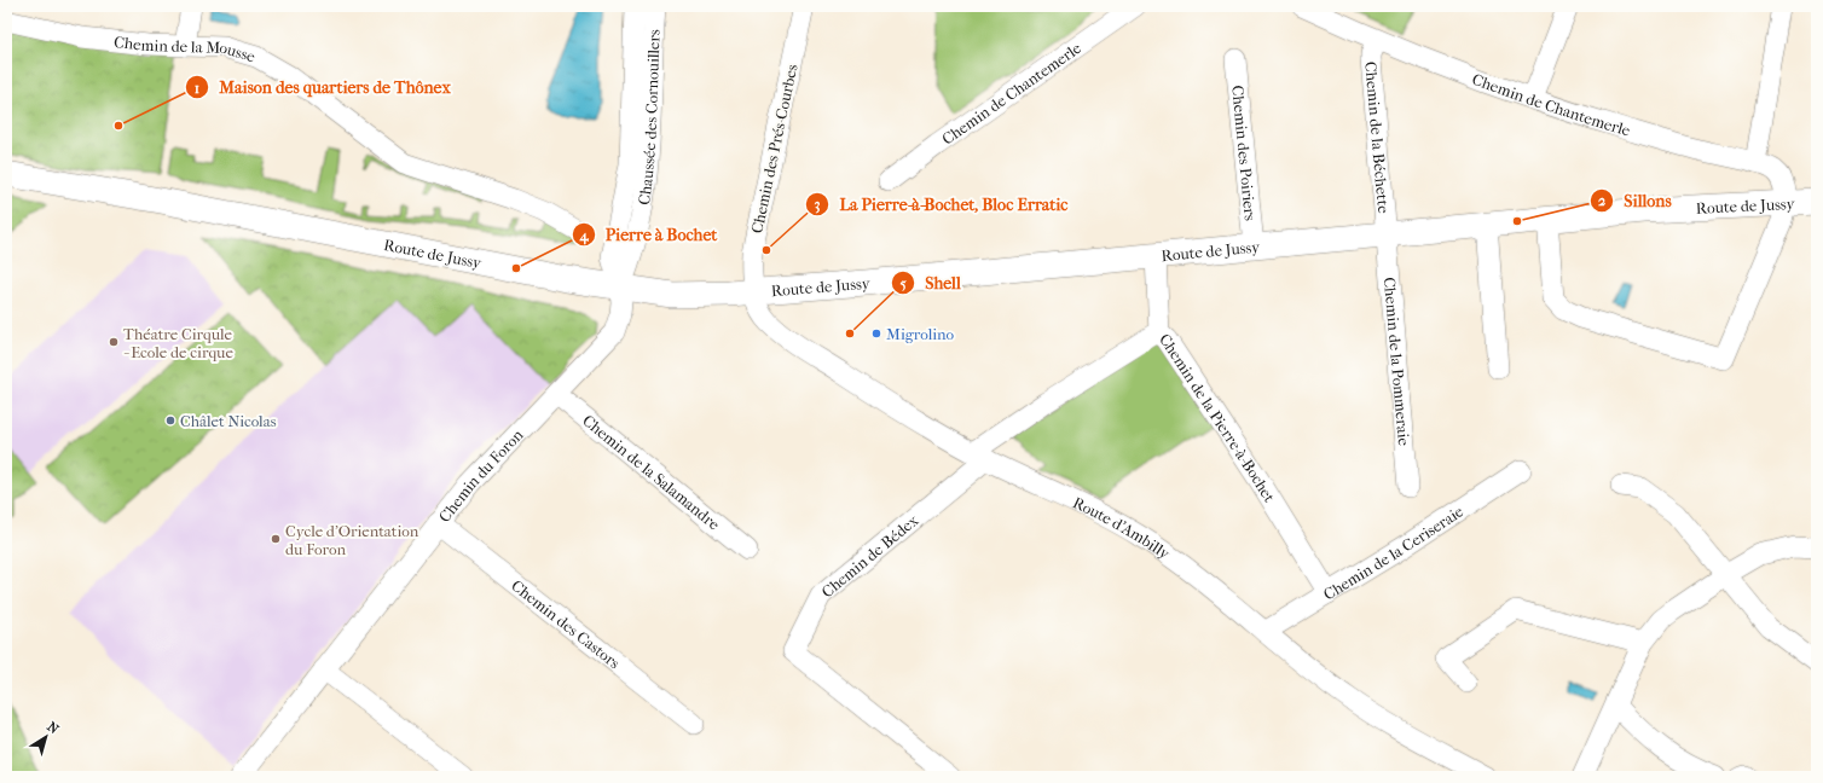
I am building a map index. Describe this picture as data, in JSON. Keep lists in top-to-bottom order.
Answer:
{
  "streets": {
    "main road": ["Route de Jussy"],
    "street": [
      "Chemin de la Mousse",
      "Chemin de Chantemerle",
      "Chaussée des Cornouillers",
      "Chemin de la Béchette",
      "Chemin des Prés-Courbes",
      "Chemin des Poiriers",
      "Chemin de la Pommeraie",
      "Chemin de la Pierre-à-Bochet",
      "Chemin de la Salamandre",
      "Chemin du Foron",
      "Route d'Ambilly",
      "Chemin de la Ceriseraie",
      "Chemin de Bédex",
      "Chemin des Castors"
    ]
  },
  "crossings": [
    ["Chemin de Chantemerle", "Chemin de la Béchette"],
    ["Chemin de Chantemerle", "Route de Jussy"],
    ["Chaussée des Cornouillers", "Route de Jussy"],
    ["Chaussée des Cornouillers", "Chemin du Foron"],
    ["Chemin de la Béchette", "Route de Jussy"],
    ["Chemin de la Béchette", "Chemin de la Pommeraie"],
    ["Chemin des Prés-Courbes", "Route de Jussy"],
    ["Chemin des Prés-Courbes", "Route d'Ambilly"],
    ["Chemin des Poiriers", "Route de Jussy"],
    ["Route de Jussy", "Chemin de la Pommeraie"],
    ["Route de Jussy", "Chemin du Foron"],
    ["Route de Jussy", "Route d'Ambilly"],
    ["Chemin de la Pierre-à-Bochet", "Route d'Ambilly"],
    ["Chemin de la Pierre-à-Bochet", "Chemin de la Ceriseraie"],
    ["Chemin de la Pierre-à-Bochet", "Chemin de Bédex"],
    ["Chemin de la Salamandre", "Chemin du Foron"],
    ["Chemin du Foron", "Chemin des Castors"],
    ["Route d'Ambilly", "Chemin de la Ceriseraie"],
    ["Route d'Ambilly", "Chemin de Bédex"]
  ],
  "places": [
    "Maison des quartiers de Thônex",
    "Sillons",
    "La Pierre-à-Bochet, Bloc Erratic",
    "Pierre à Bochet",
    "Shell",
    "Migrolino",
    "Théatre Cirqule - Ecole de cirque",
    "Châlet Nicolas",
    "Cycle d'Orientation du Foron"
  ],
  "north": "top right"
}
